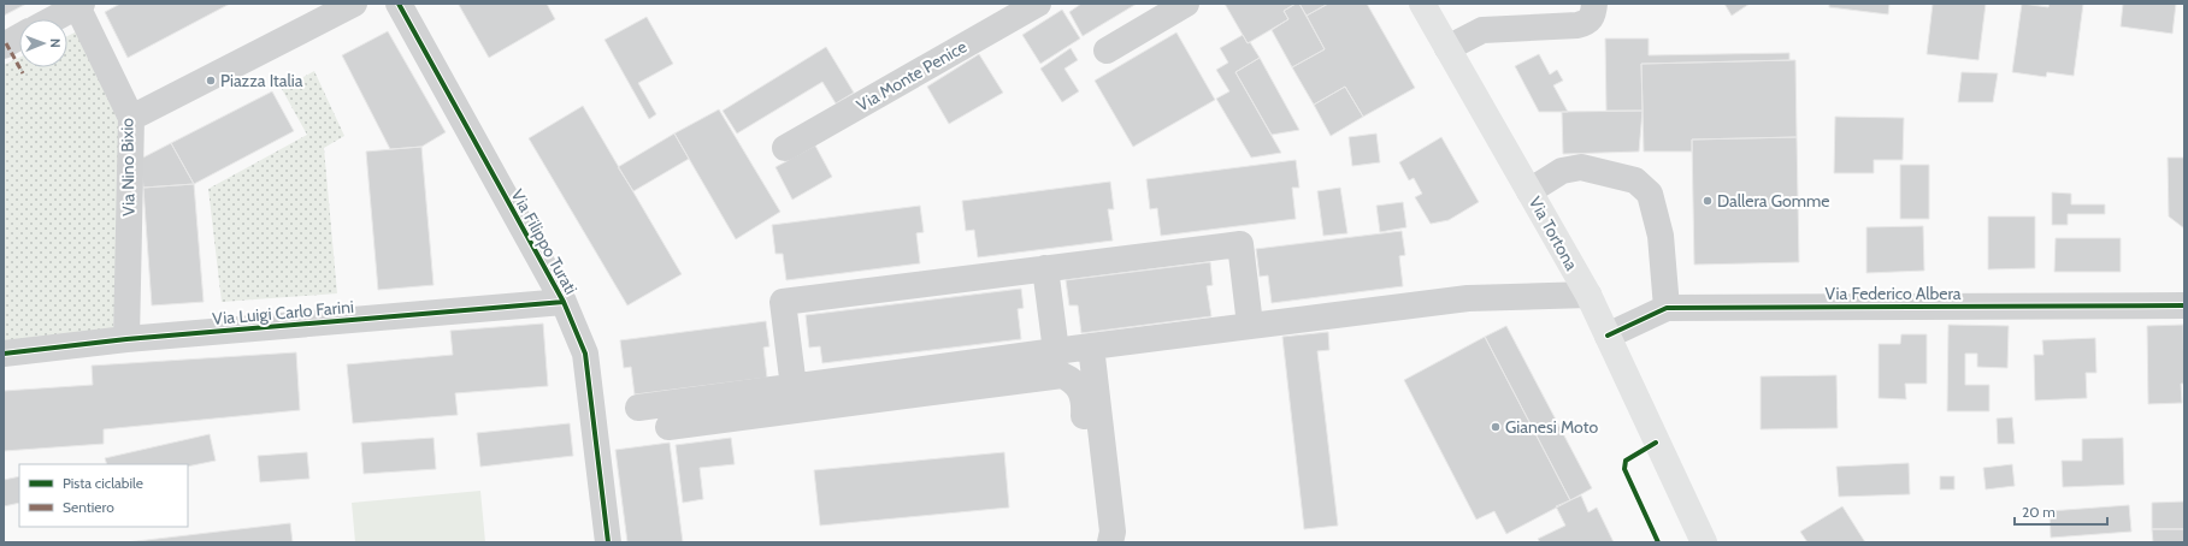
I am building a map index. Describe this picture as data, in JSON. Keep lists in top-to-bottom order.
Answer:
{
  "streets": {
    "main road": ["Via Tortona"],
    "street": [
      "Via Monte Penice",
      "Via Nino Bixio",
      "Via Filippo Turati",
      "Via Federico Albera",
      "Via Luigi Carlo Farini"
    ]
  },
  "crossings": [
    ["Via Nino Bixio", "Via Luigi Carlo Farini"],
    ["Via Tortona", "Via Federico Albera"],
    ["Via Filippo Turati", "Via Luigi Carlo Farini"]
  ],
  "places": ["Piazza Italia", "Dallera Gomme", "Gianesi Moto"],
  "legend": ["Pista ciclabile", "Sentiero"],
  "scale_bar": "20 m",
  "north": "right"
}
